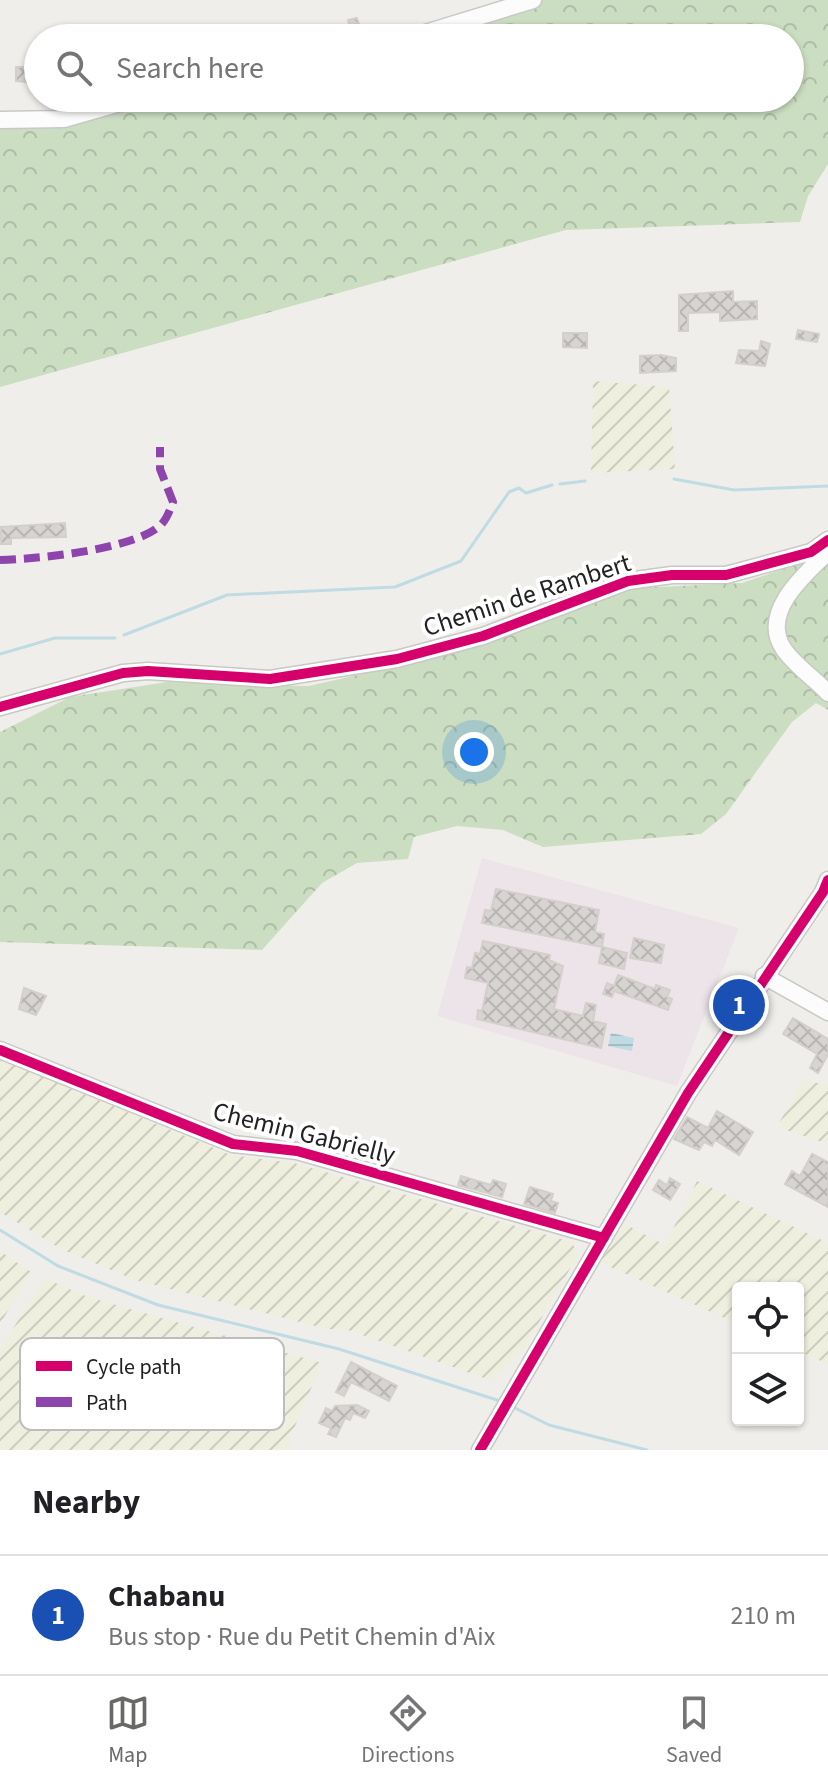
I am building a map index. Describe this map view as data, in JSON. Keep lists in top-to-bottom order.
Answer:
{
  "streets": {
    "street": ["Chemin de Rambert", "Chemin Gabrielly"]
  },
  "legend": ["Cycle path", "Path"],
  "page": {
    "search": "Search here",
    "pins": "1",
    "heading": "Nearby",
    "list": [
      {
        "mark": "1",
        "name": "Chabanu",
        "note": "Bus stop · Rue du Petit Chemin d'Aix",
        "value": "210 m"
      }
    ],
    "nav": ["Map", "Directions", "Saved"]
  }
}
